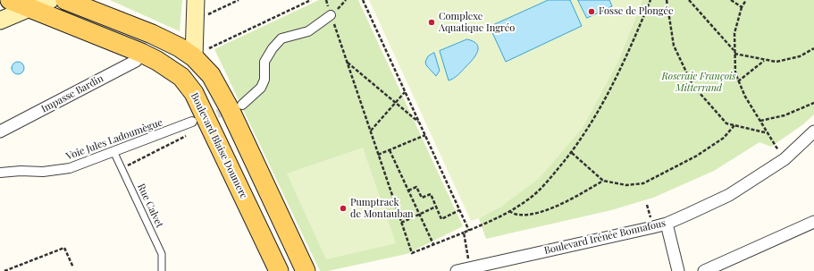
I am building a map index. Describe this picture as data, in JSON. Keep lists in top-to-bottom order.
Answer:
{
  "streets": {
    "main road": ["Boulevard Blaise Doumerc"],
    "street": ["Impasse Bardin", "Voie Jules Ladoumègue", "Boulevard Irénée Bonnafous"],
    "lane": ["Rue Calvet"]
  },
  "crossings": [
    ["Impasse Bardin", "Boulevard Blaise Doumerc"],
    ["Voie Jules Ladoumègue", "Boulevard Blaise Doumerc"],
    ["Voie Jules Ladoumègue", "Rue Calvet"]
  ],
  "parks": ["Roseraie François Mitterrand"],
  "places": ["Fosse de Plongée", "Complexe Aquatique Ingréo", "Pumptrack de Montauban"]
}
